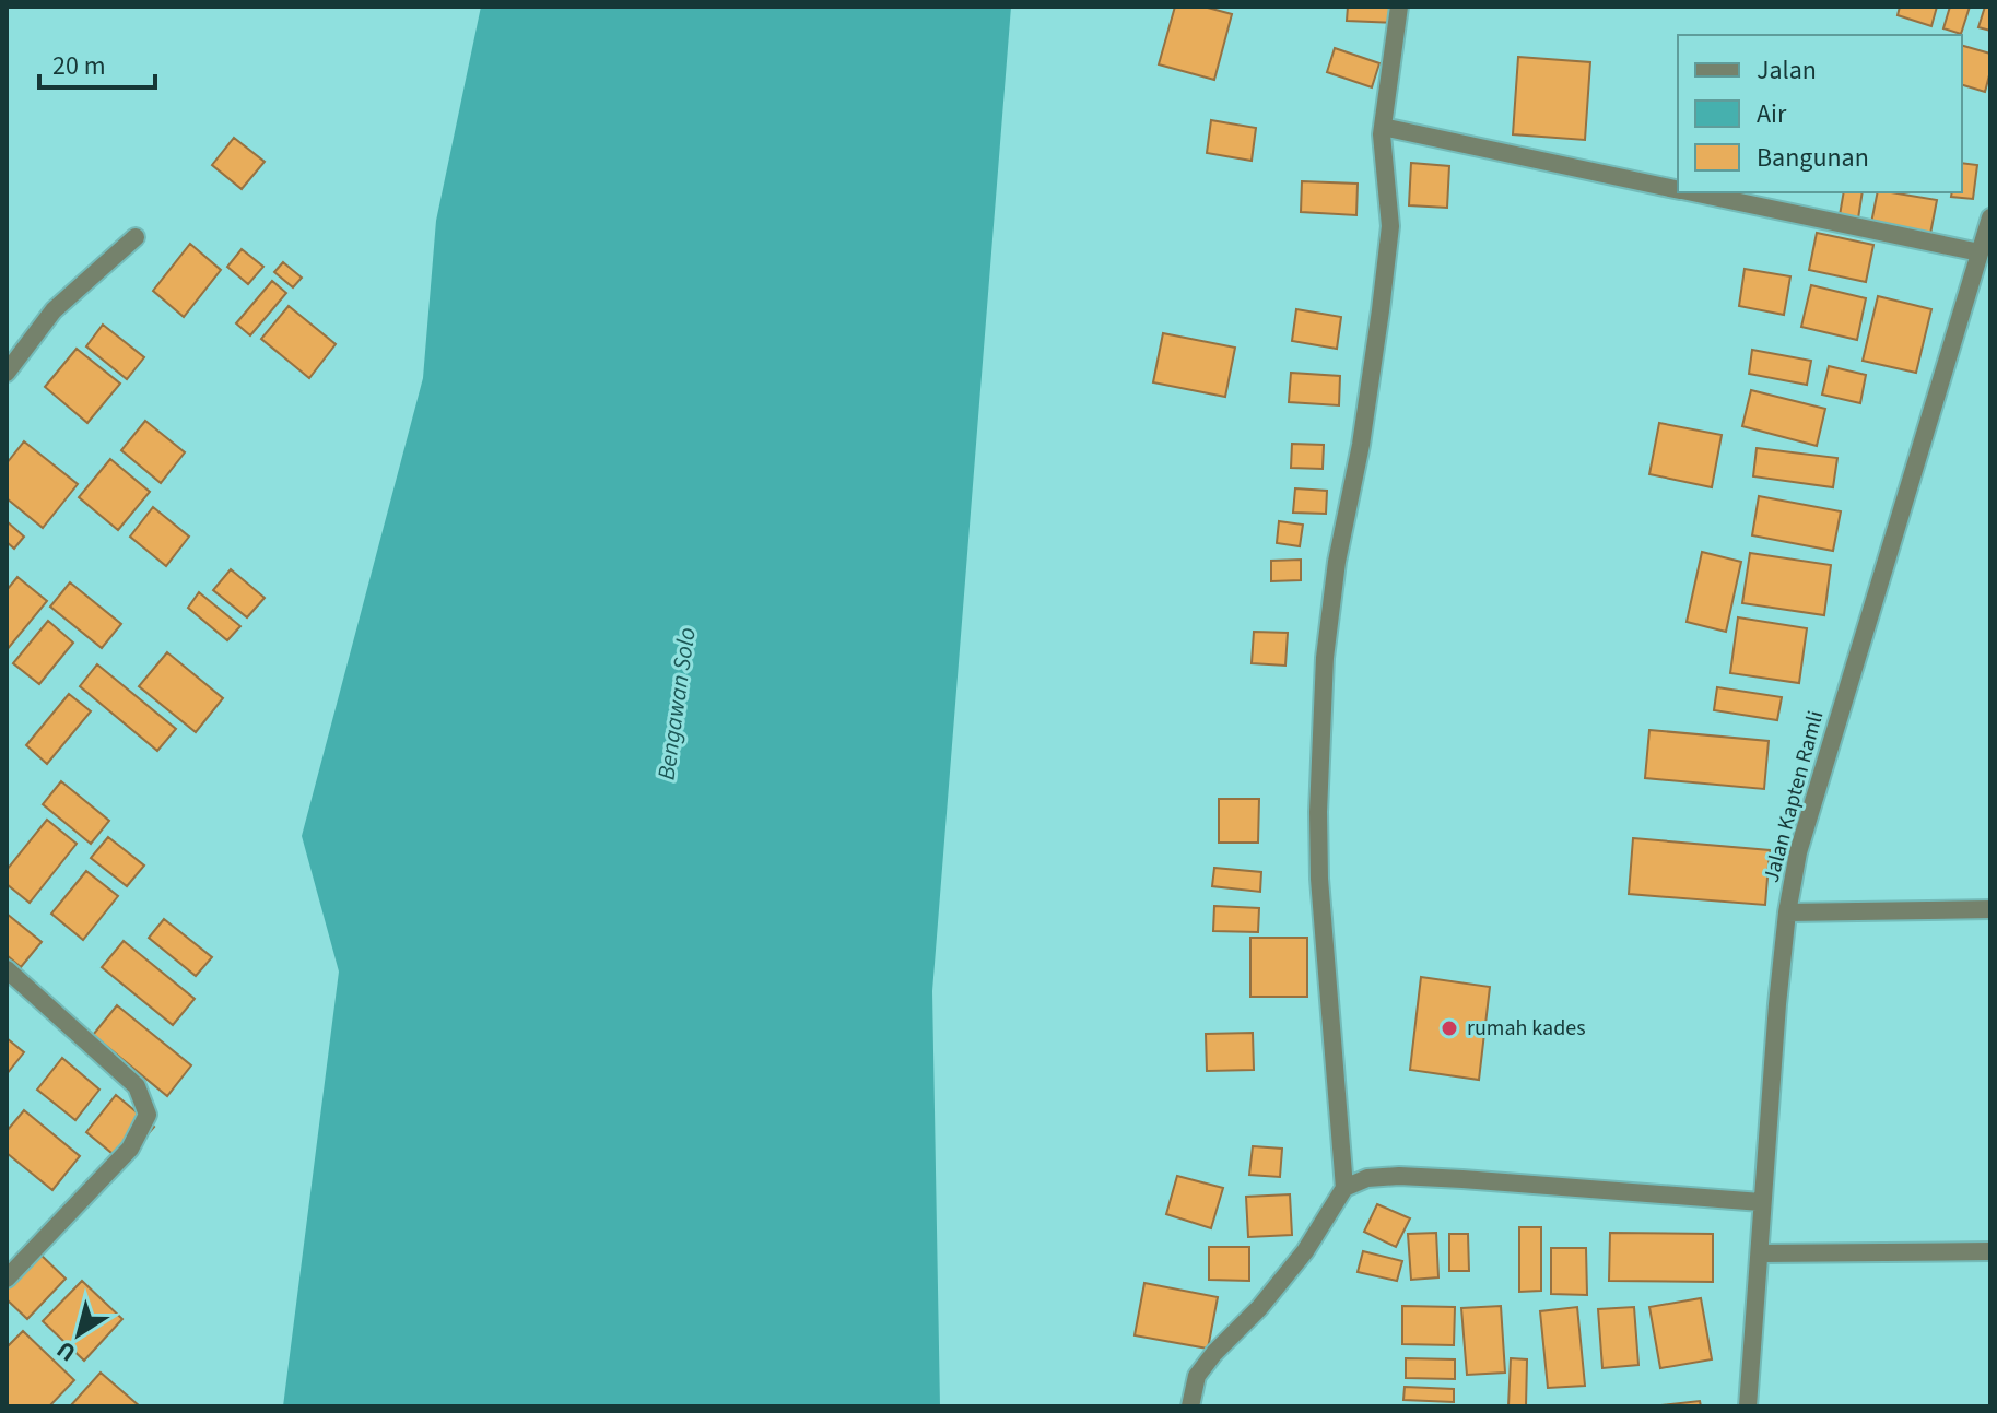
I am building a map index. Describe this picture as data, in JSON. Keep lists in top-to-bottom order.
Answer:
{
  "streets": {
    "street": ["Jalan Kapten Ramli"]
  },
  "water": ["Bengawan Solo"],
  "places": ["rumah kades"],
  "legend": ["Jalan", "Air", "Bangunan"],
  "scale_bar": "20 m",
  "north": "bottom left"
}
